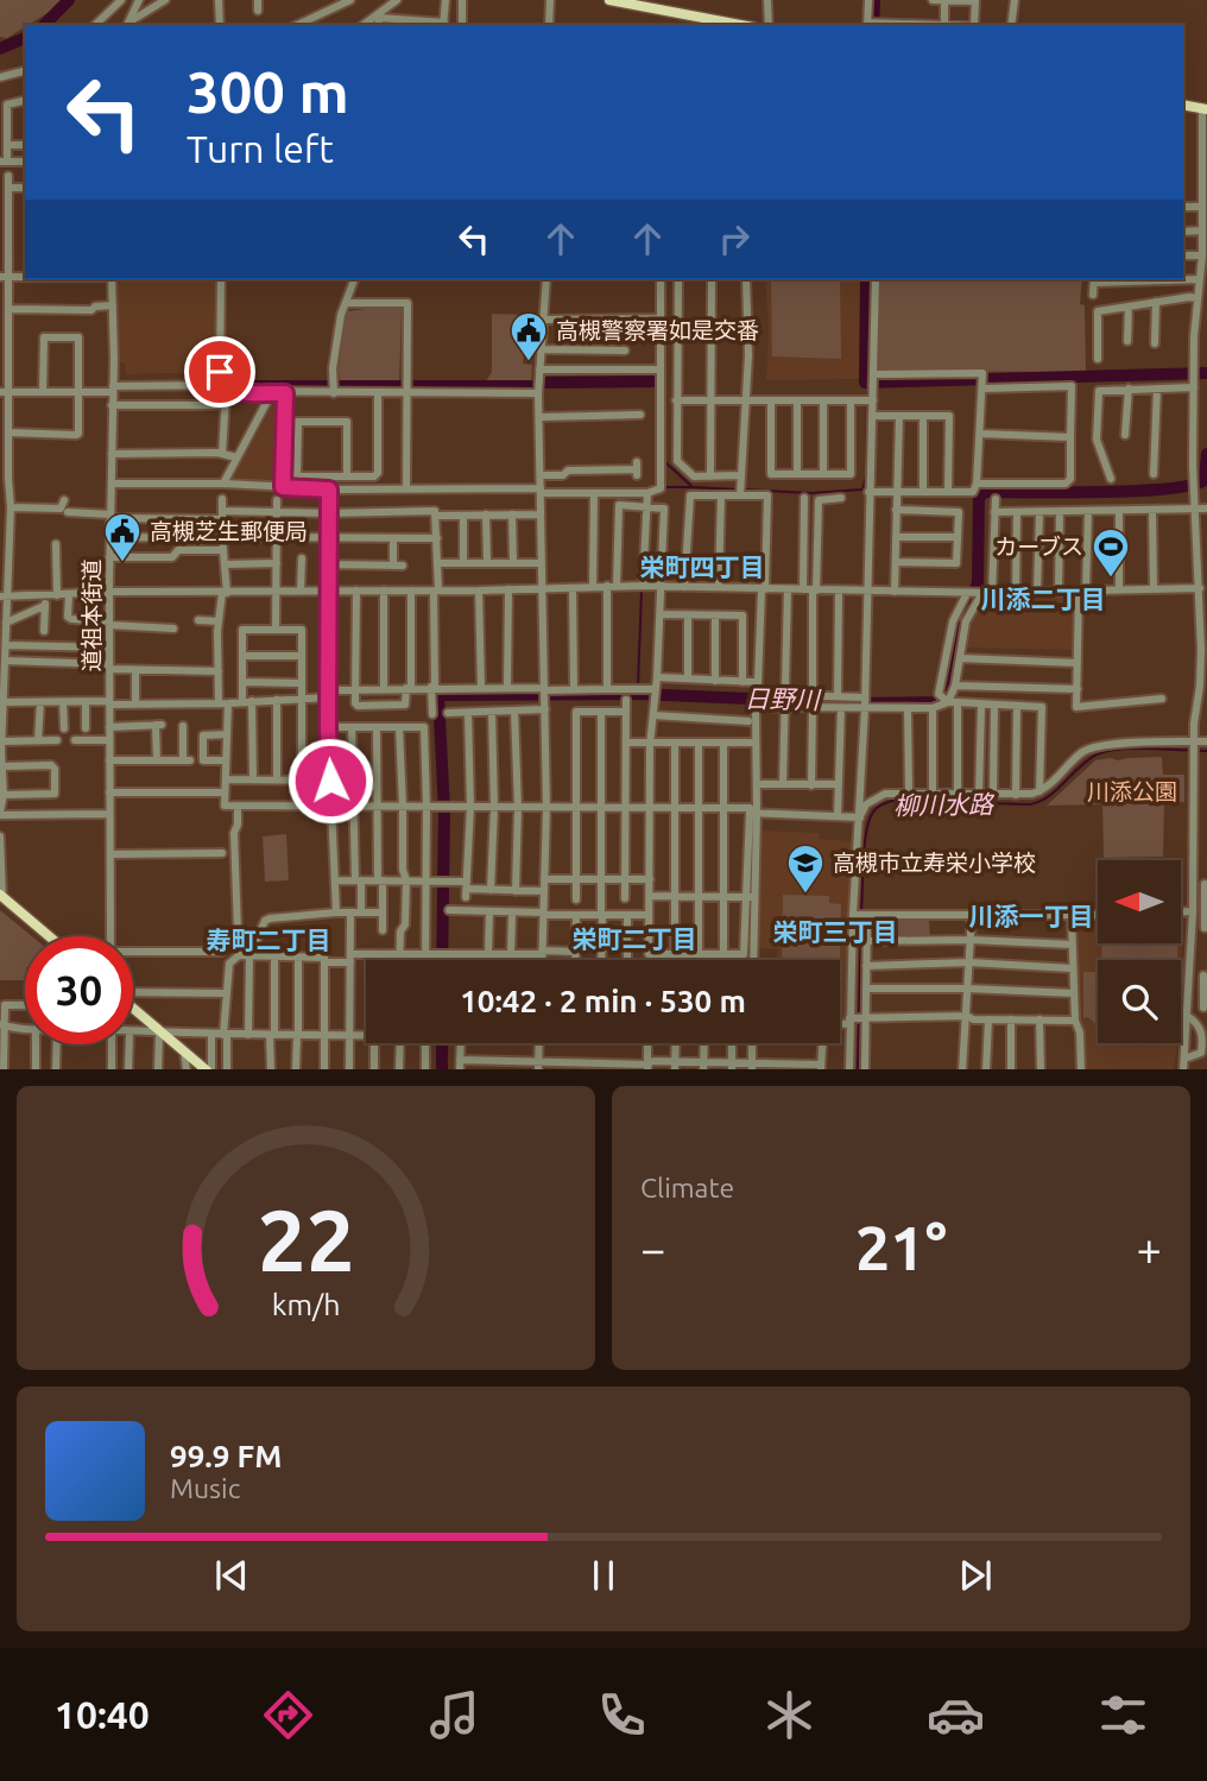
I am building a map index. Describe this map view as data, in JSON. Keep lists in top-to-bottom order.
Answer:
{
  "streets": {
    "street": ["道祖本街道"]
  },
  "districts": [
    "栄町四丁目",
    "川添二丁目",
    "川添一丁目",
    "栄町三丁目",
    "栄町二丁目",
    "寿町二丁目"
  ],
  "water": ["日野川", "柳川水路"],
  "parks": ["川添公園"],
  "places": {
    "public building": ["高槻警察署如是交番", "高槻芝生郵便局"],
    "sports": ["カーブス"],
    "school or university": ["高槻市立寿栄小学校"]
  },
  "north": "left",
  "page": {
    "turn": ["300 m", "Turn left"],
    "limit": "30",
    "trip": "10:42 · 2 min · 530 m",
    "tile": "Climate",
    "heat": ["−", "21°", "+"],
    "song": ["99.9 FM", "Music"],
    "tabs": "10:40",
    "gauge": ["22", "km/h"]
  }
}
